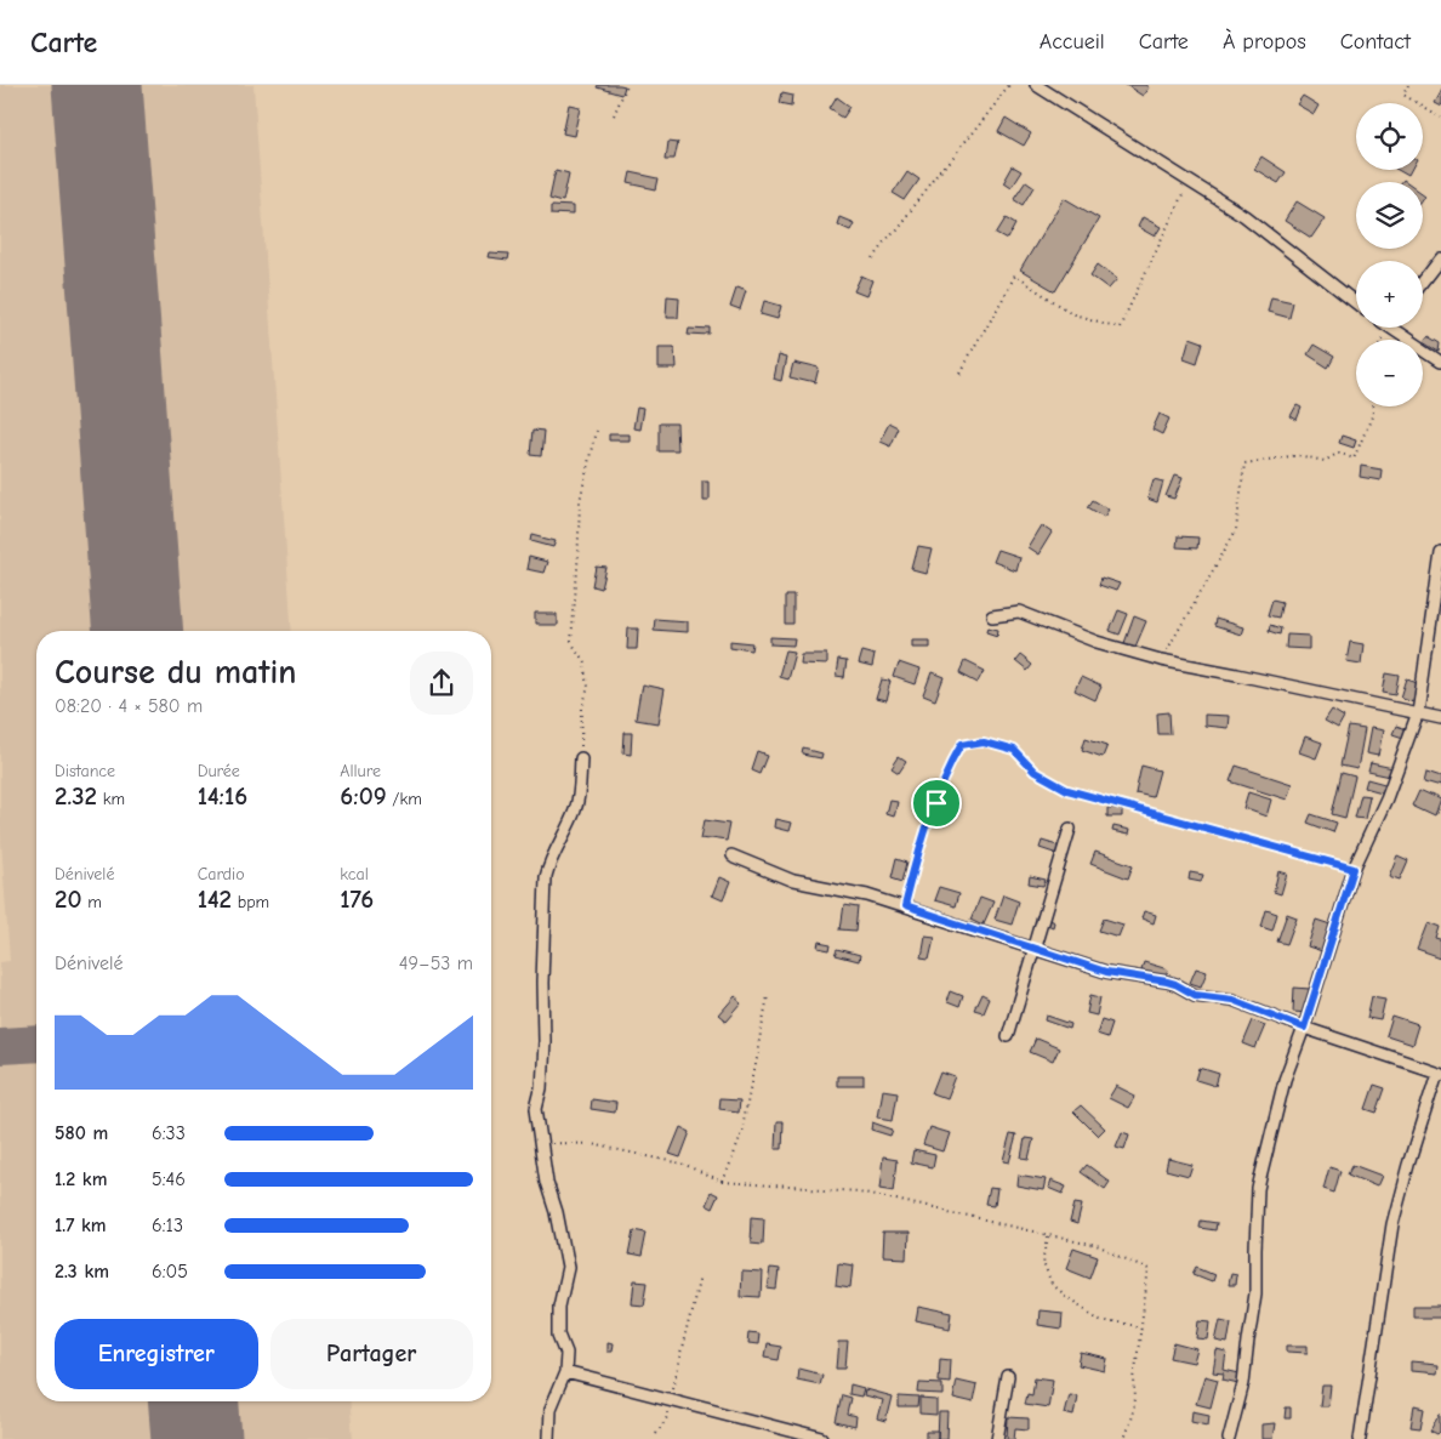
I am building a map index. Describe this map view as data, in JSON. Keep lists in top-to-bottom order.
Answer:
{
  "page": {
    "header": "Carte",
    "nav": [
      "Accueil",
      "Carte",
      "À propos",
      "Contact"
    ],
    "map_buttons": ["+", "−"],
    "heading": ["Course du matin", "08:20 · 4 × 580 m"],
    "stats": [
      ["Distance", "2.32 km"],
      ["Durée", "14:16"],
      ["Allure", "6:09 /km"],
      ["Dénivelé", "20 m"],
      ["Cardio", "142 bpm"],
      ["kcal", "176"]
    ],
    "chart": ["Dénivelé", "49–53 m"],
    "list": [
      {
        "name": "580 m",
        "note": "6:33"
      },
      {
        "name": "1.2 km",
        "note": "5:46"
      },
      {
        "name": "1.7 km",
        "note": "6:13"
      },
      {
        "name": "2.3 km",
        "note": "6:05"
      }
    ],
    "buttons": ["Enregistrer", "Partager"]
  }
}
